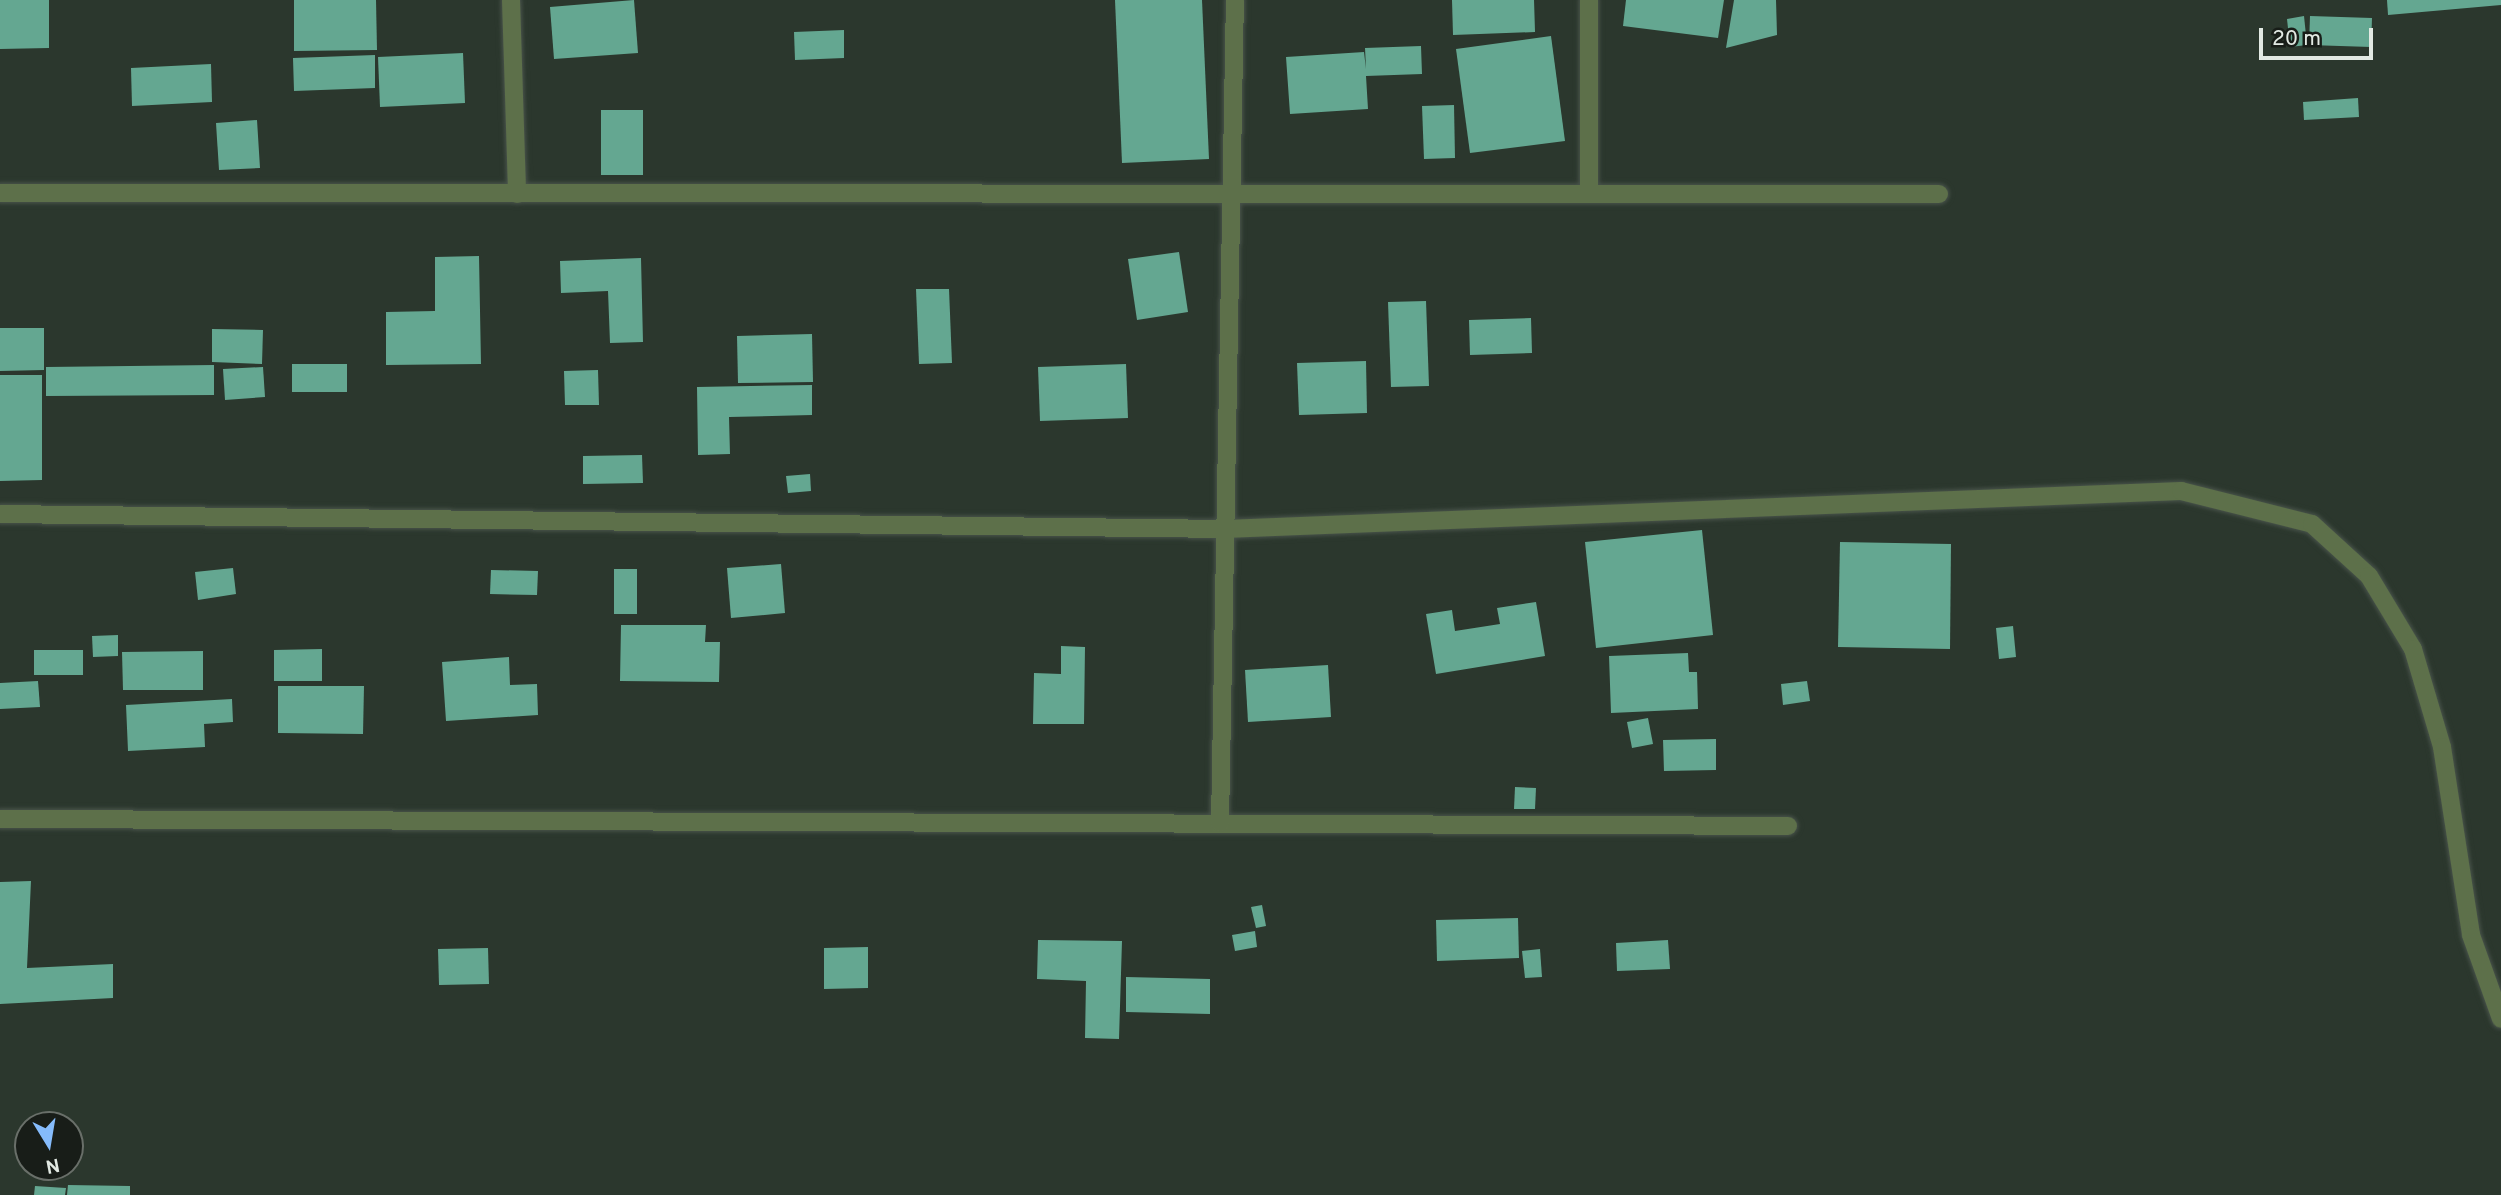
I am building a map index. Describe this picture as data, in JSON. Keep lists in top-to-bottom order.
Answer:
{
  "scale_bar": "20 m",
  "north": "bottom"
}
